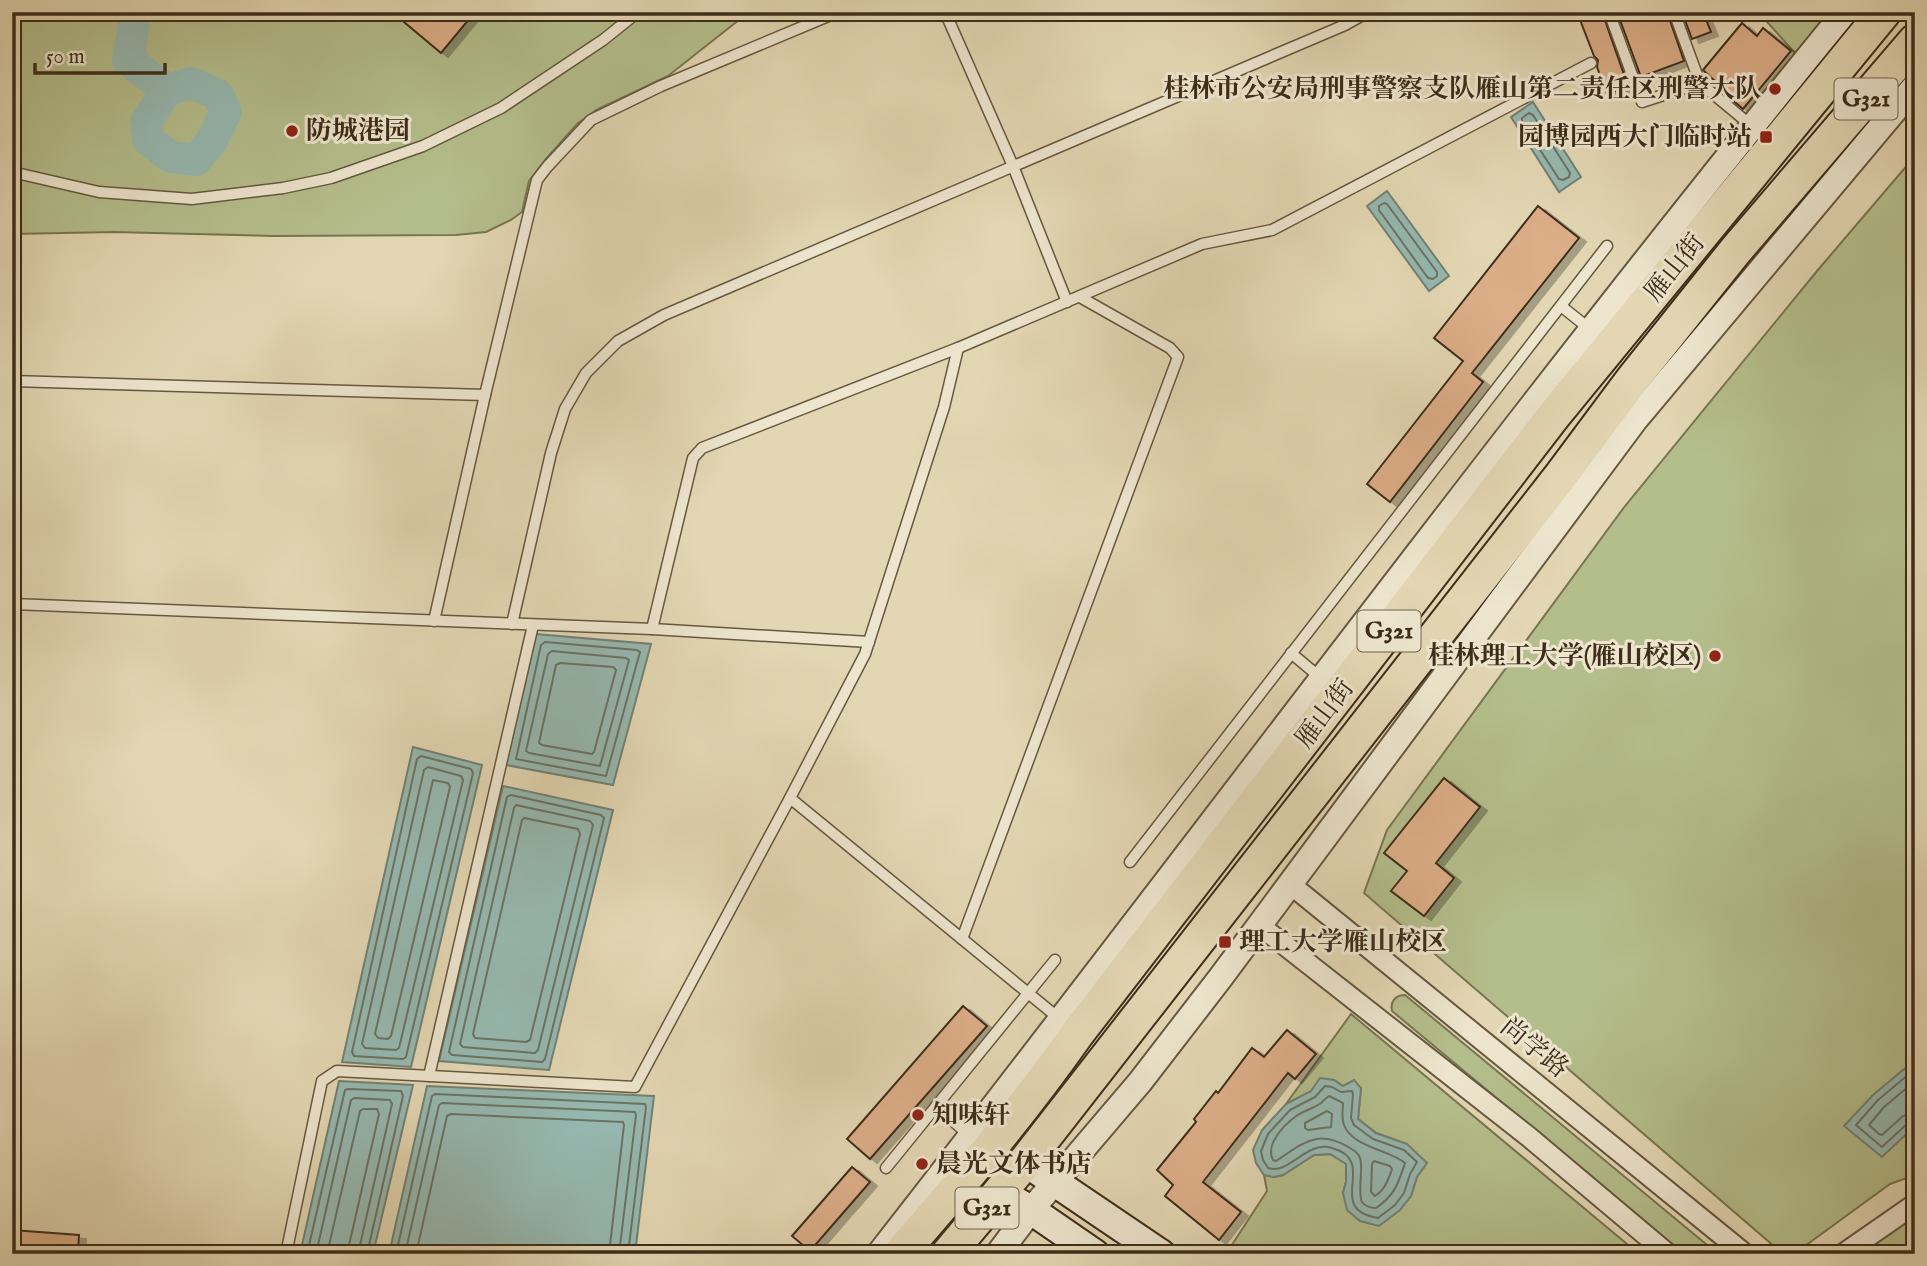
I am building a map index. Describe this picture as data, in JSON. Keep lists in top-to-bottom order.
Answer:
{
  "streets": {
    "highway": ["G321", "雁山街"],
    "street": ["尚学路"]
  },
  "places": {
    "other": [
      "桂林市公安局刑事警察支队雁山第二责任区刑警大队",
      "防城港园",
      "桂林理工大学(雁山校区)",
      "知味轩",
      "晨光文体书店"
    ],
    "transit": ["园博园西大门临时站", "理工大学雁山校区"]
  },
  "scale_bar": "50 m"
}
